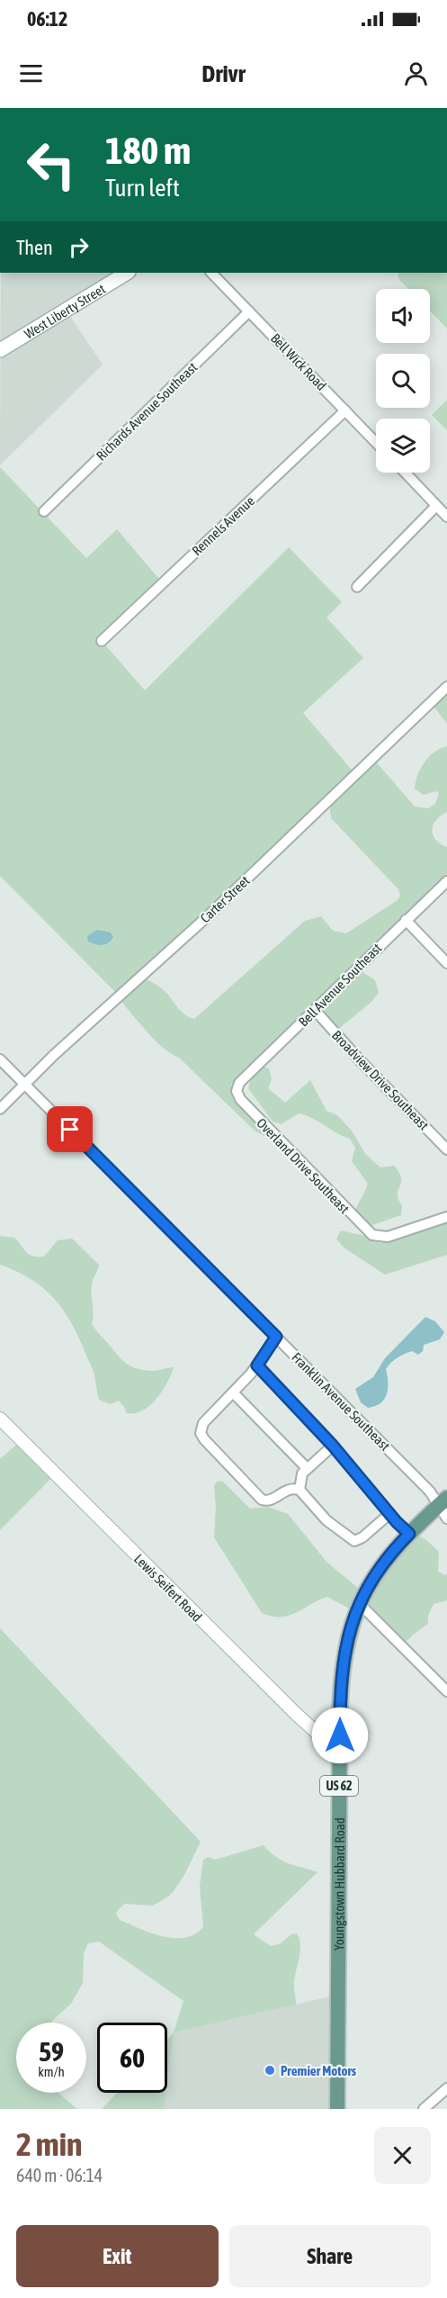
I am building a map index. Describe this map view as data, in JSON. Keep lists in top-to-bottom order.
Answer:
{
  "streets": {
    "main road": ["West Liberty Street", "US 62", "Youngstown Hubbard Road"],
    "street": [
      "Bell Wick Road",
      "Richards Avenue Southeast",
      "Rennels Avenue",
      "Carter Street",
      "Bell Avenue Southeast",
      "Broadview Drive Southeast",
      "Overland Drive Southeast",
      "Franklin Avenue Southeast",
      "Lewis Seifert Road"
    ]
  },
  "crossings": [
    ["Bell Wick Road", "Richards Avenue Southeast"],
    ["Bell Wick Road", "Rennels Avenue"],
    ["Carter Street", "Franklin Avenue Southeast"],
    ["Bell Avenue Southeast", "Broadview Drive Southeast"],
    ["Bell Avenue Southeast", "Overland Drive Southeast"],
    ["Franklin Avenue Southeast", "Youngstown Hubbard Road"],
    ["Lewis Seifert Road", "Youngstown Hubbard Road"]
  ],
  "places": ["Premier Motors"],
  "page": {
    "status": "06:12",
    "header": "Drivr",
    "turn": ["180 m", "Turn left"],
    "then": "Then",
    "speed": "59 km/h",
    "limit": "60",
    "heading": ["2 min", "640 m · 06:14"],
    "buttons": ["Exit", "Share"]
  }
}
